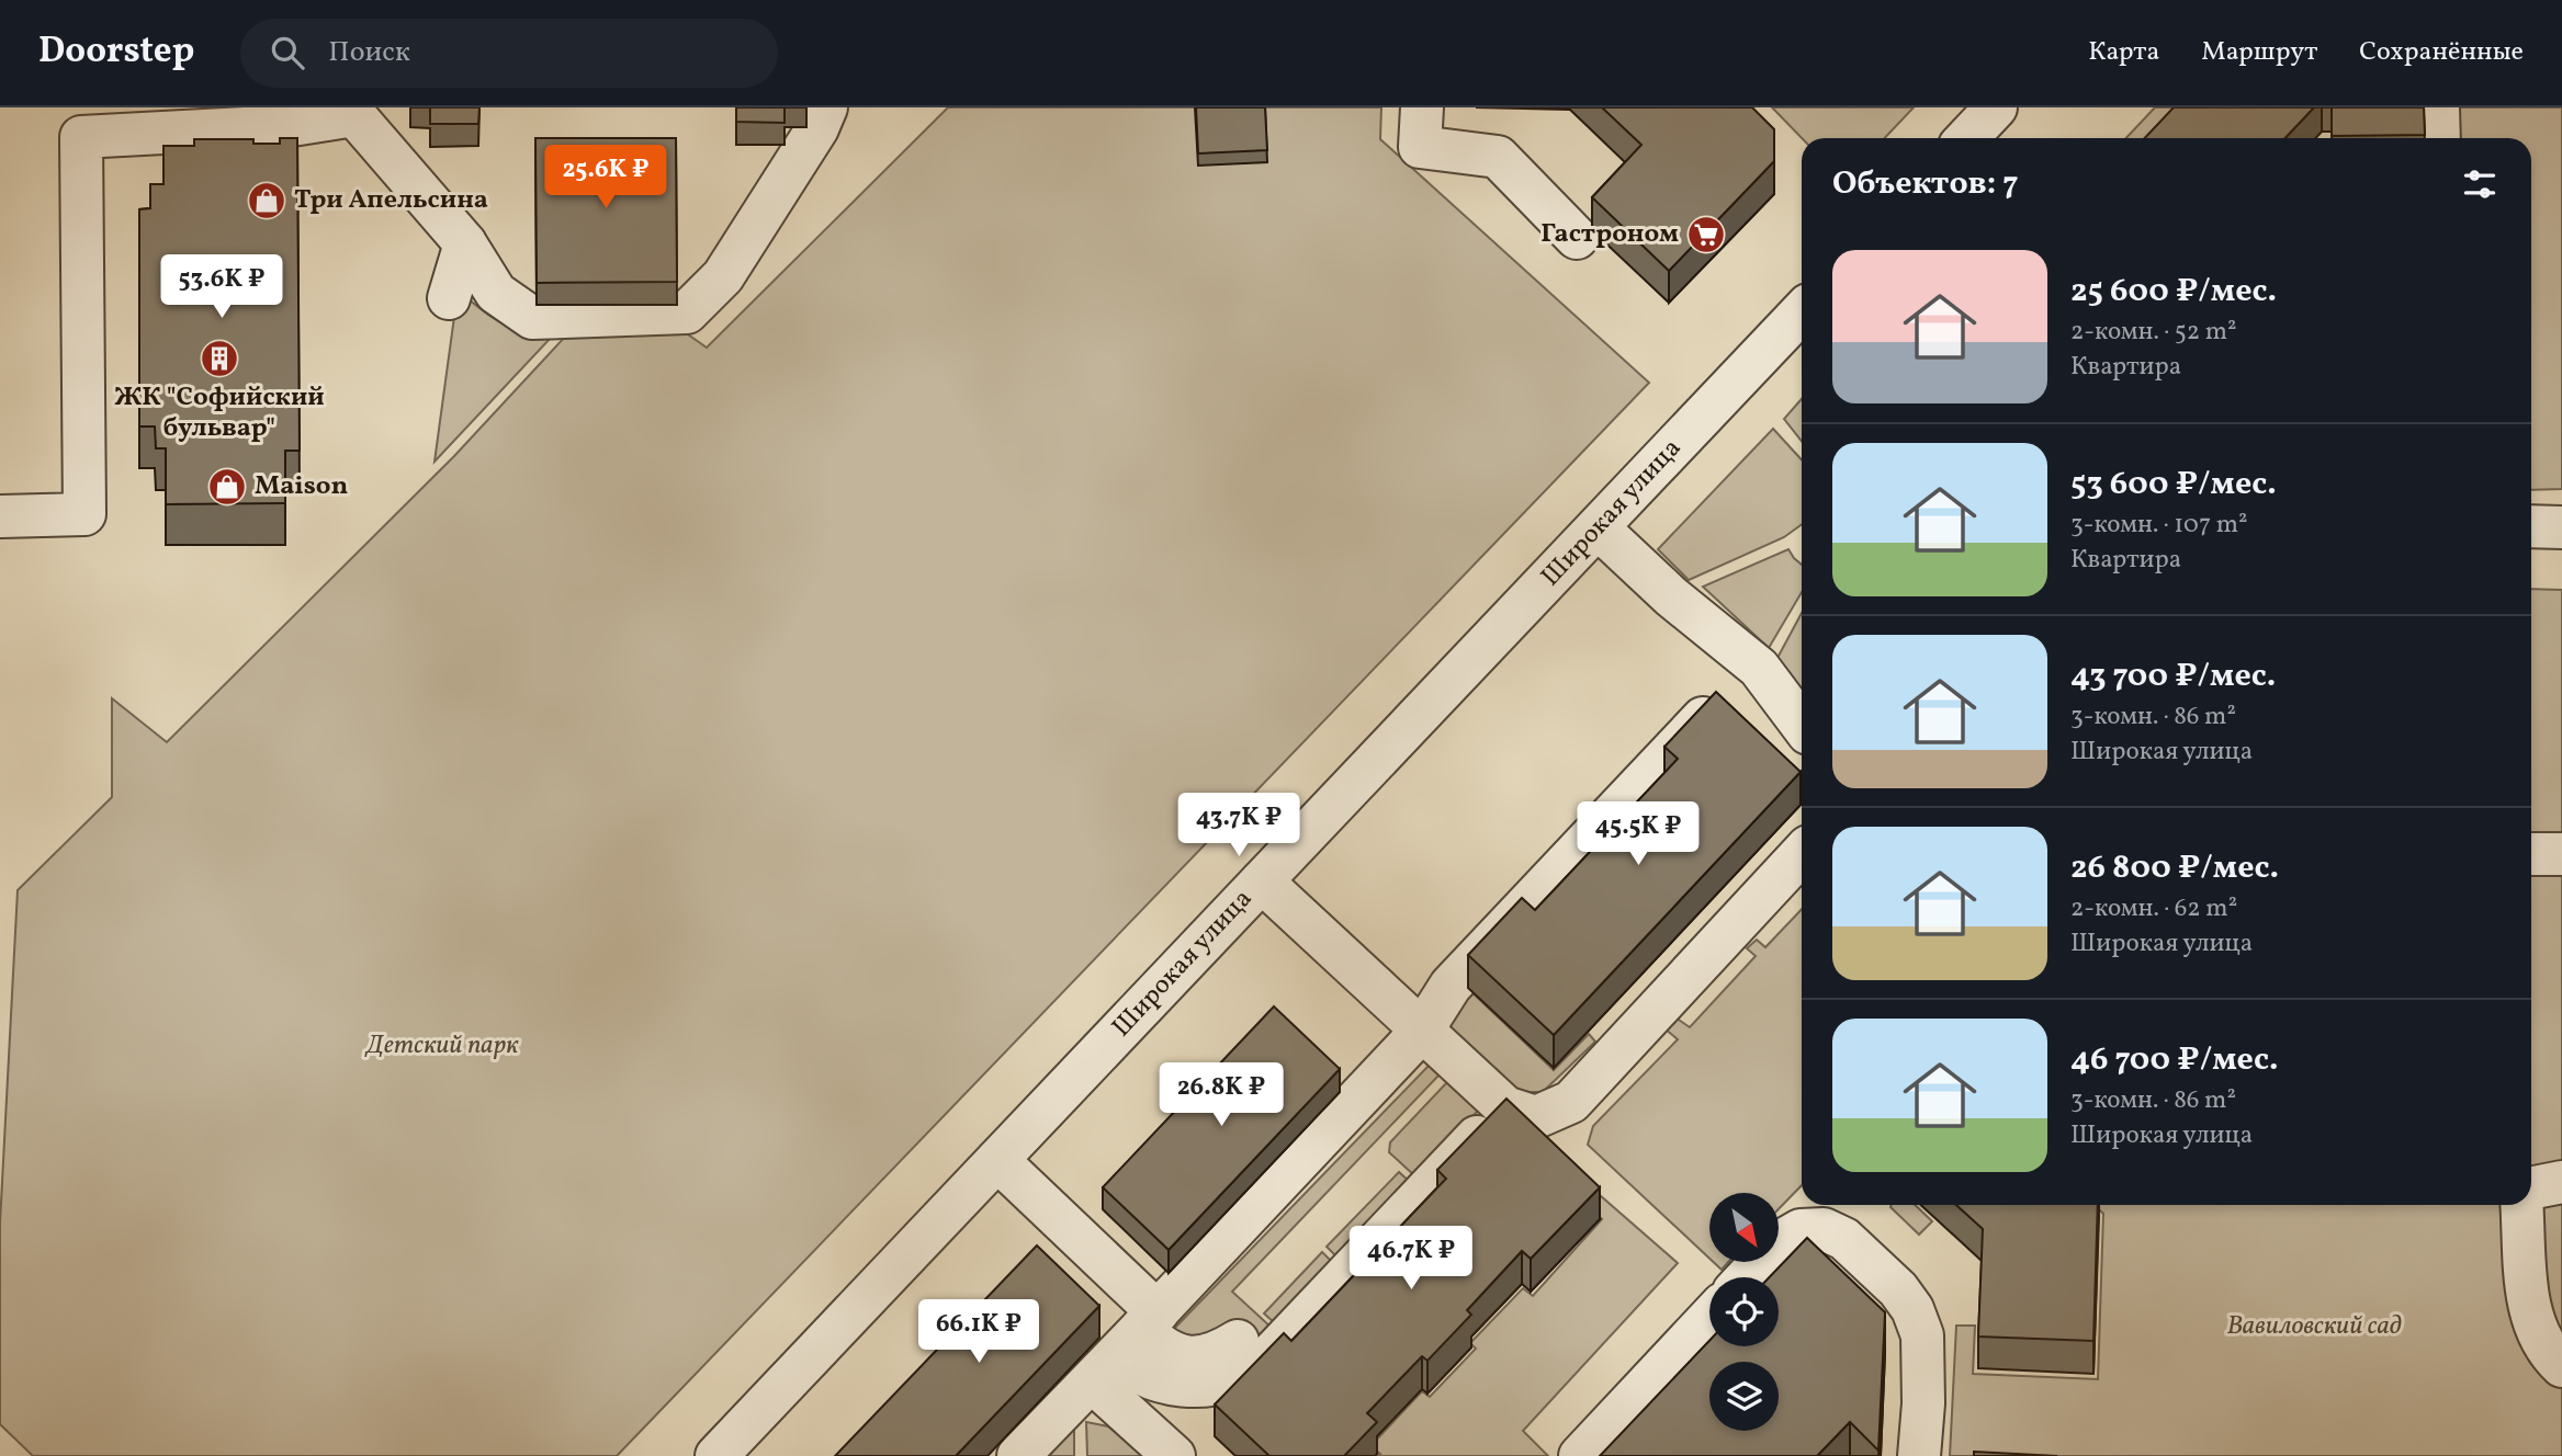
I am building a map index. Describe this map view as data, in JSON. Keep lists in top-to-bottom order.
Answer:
{
  "streets": {
    "street": ["Широкая улица"]
  },
  "parks": ["Детский парк", "Вавиловский сад"],
  "places": {
    "shop": ["Три Апельсина", "Maison"],
    "supermarket": ["Гастроном"],
    "building": ["ЖК \"Софийский бульвар\""]
  },
  "north": "bottom right",
  "page": {
    "header": "Doorstep",
    "search": "Поиск",
    "nav": ["Карта", "Маршрут", "Сохранённые"],
    "heading": "Объектов: 7",
    "price": [
      "25.6K ₽",
      "53.6K ₽",
      "43.7K ₽",
      "45.5K ₽",
      "26.8K ₽",
      "46.7K ₽",
      "66.1K ₽"
    ],
    "list": [
      {
        "name": "25 600 ₽/мес.",
        "note": "2-комн. · 52 m² · Квартира"
      },
      {
        "name": "53 600 ₽/мес.",
        "note": "3-комн. · 107 m² · Квартира"
      },
      {
        "name": "43 700 ₽/мес.",
        "note": "3-комн. · 86 m² · Широкая улица"
      },
      {
        "name": "26 800 ₽/мес.",
        "note": "2-комн. · 62 m² · Широкая улица"
      },
      {
        "name": "46 700 ₽/мес.",
        "note": "3-комн. · 86 m² · Широкая улица"
      }
    ]
  }
}
